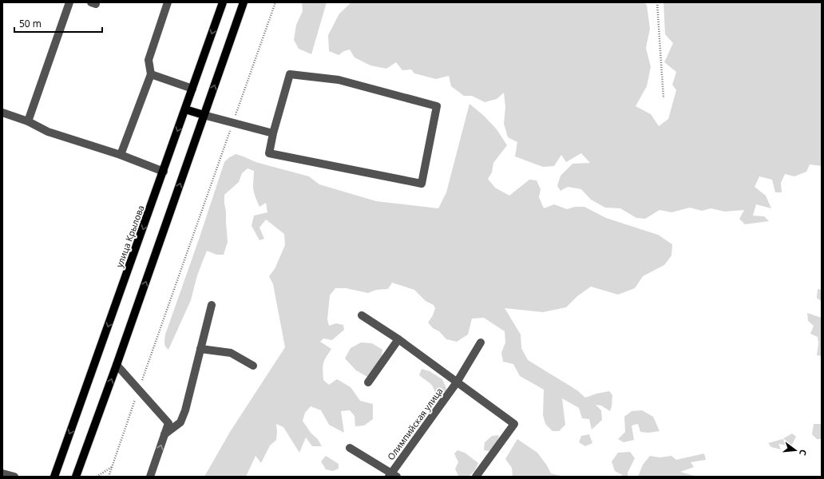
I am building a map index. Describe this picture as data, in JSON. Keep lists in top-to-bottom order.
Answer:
{
  "streets": {
    "main road": ["улица Крылова"],
    "street": ["Олимпийская улица"]
  },
  "scale_bar": "50 m",
  "north": "right"
}
